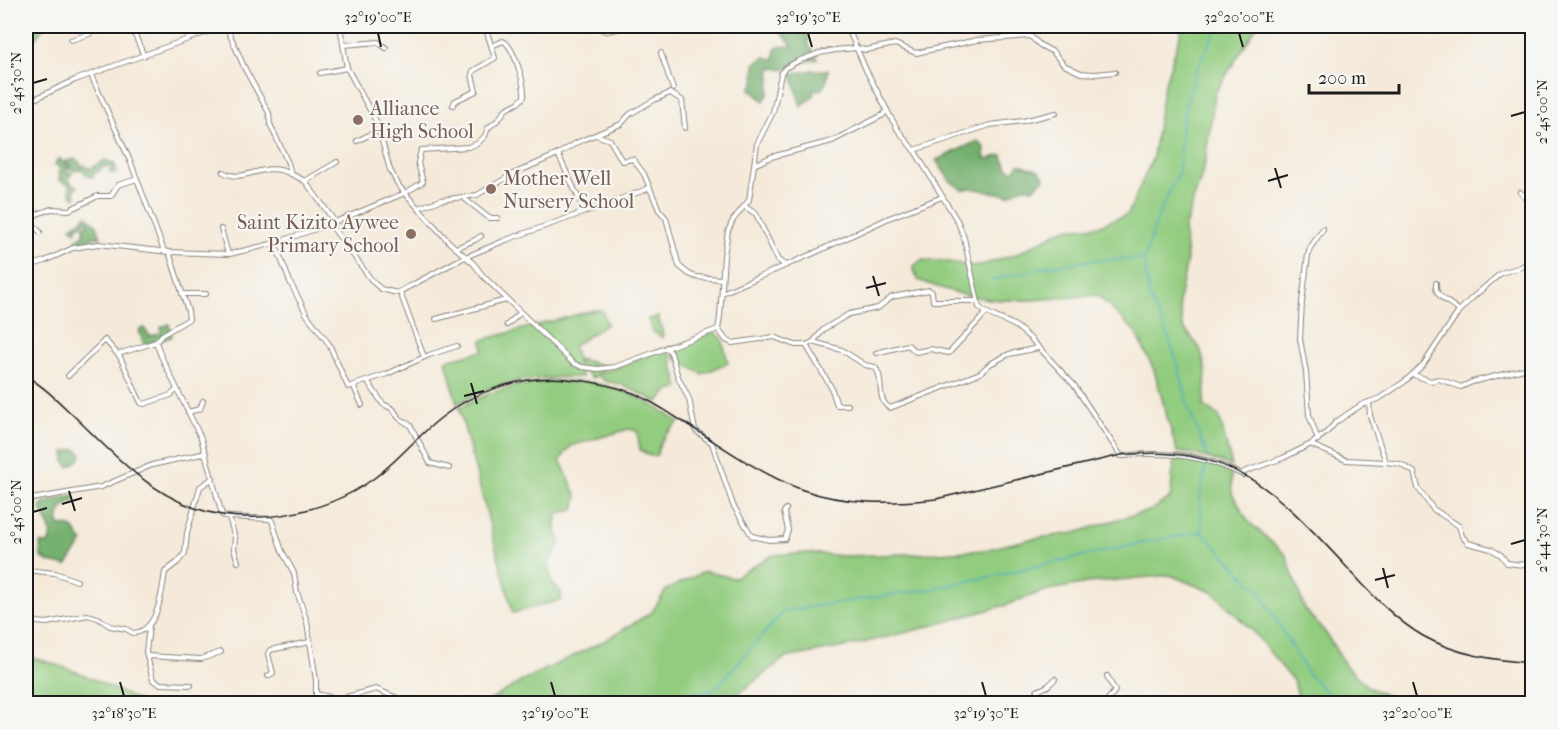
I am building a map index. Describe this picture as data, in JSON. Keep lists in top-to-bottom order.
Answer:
{
  "places": ["Alliance High School", "Mother Well Nursery School", "Saint Kizito Aywee Primary School"],
  "scale_bar": "200 m",
  "coordinates": [
    "32°19'00\"E",
    "32°19'30\"E",
    "32°20'00\"E",
    "2°45'30\"N",
    "2°45'00\"N",
    "2°44'30\"N",
    "32°18'30\"E"
  ]
}
